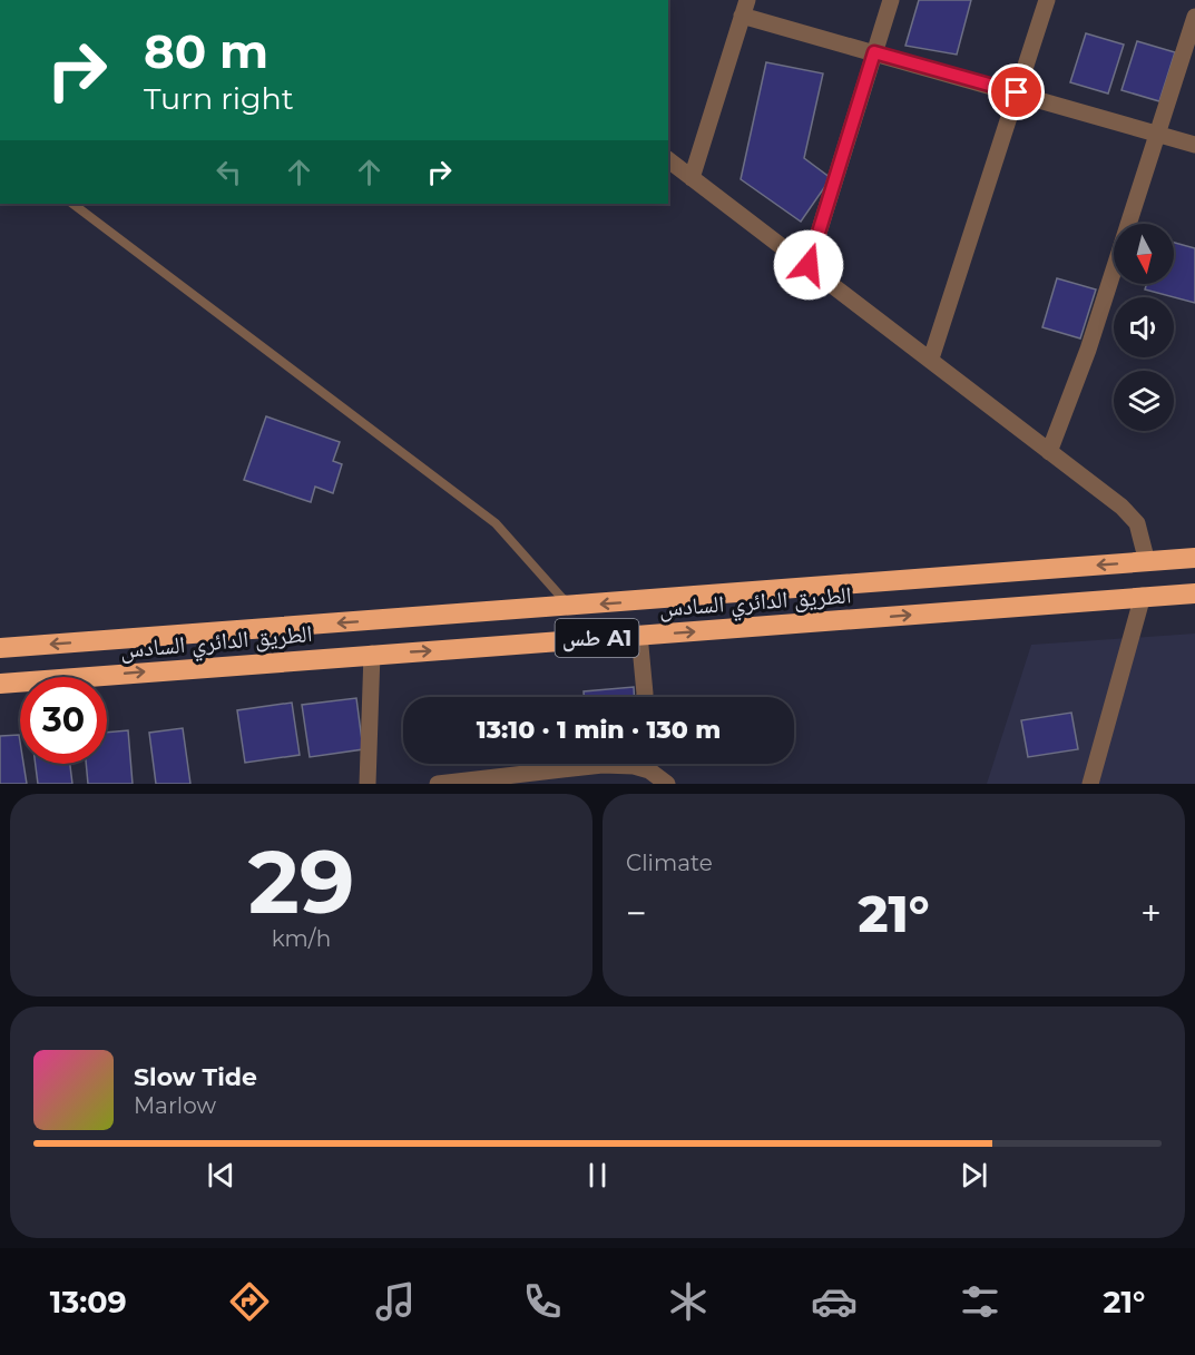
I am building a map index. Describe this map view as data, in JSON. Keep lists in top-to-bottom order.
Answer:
{
  "streets": {
    "highway": ["الطريق الدائري السادس", "طس A1"]
  },
  "north": "bottom",
  "page": {
    "turn": ["80 m", "Turn right"],
    "limit": "30",
    "trip": "13:10 · 1 min · 130 m",
    "tile": [
      ["29", "km/h"],
      "Climate"
    ],
    "heat": ["−", "21°", "+"],
    "song": ["Slow Tide", "Marlow"],
    "tabs": ["13:09", "21°"]
  }
}
